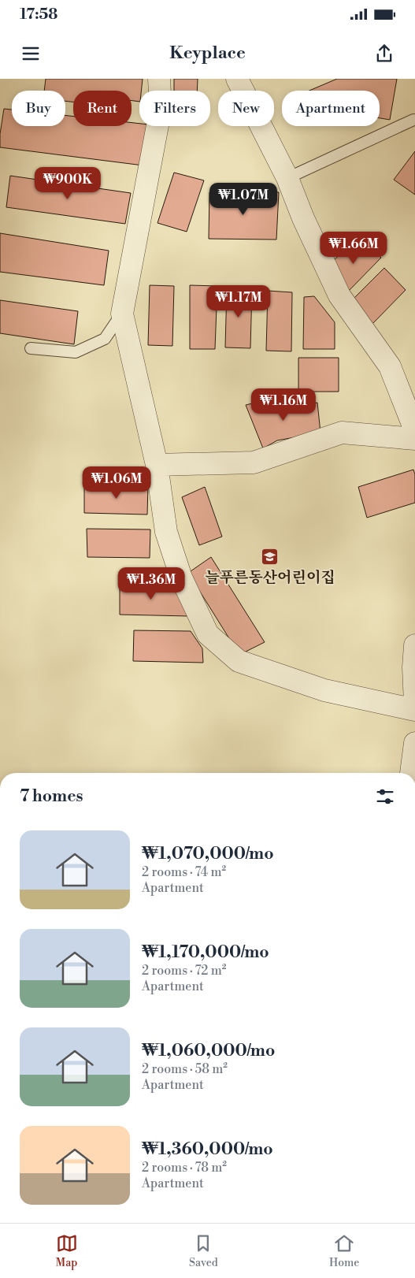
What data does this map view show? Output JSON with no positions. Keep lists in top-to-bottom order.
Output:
{
  "places": {
    "school or university": ["늘푸른동산어린이집"]
  },
  "page": {
    "status": "17:58",
    "header": "Keyplace",
    "chip": [
      "Buy",
      "Rent",
      "Filters",
      "New",
      "Apartment"
    ],
    "price": [
      "₩900K",
      "₩1.07M",
      "₩1.66M",
      "₩1.17M",
      "₩1.16M",
      "₩1.06M",
      "₩1.36M"
    ],
    "heading": "7 homes",
    "list": [
      {
        "name": "₩1,070,000/mo",
        "note": "2 rooms · 74 m² · Apartment"
      },
      {
        "name": "₩1,170,000/mo",
        "note": "2 rooms · 72 m² · Apartment"
      },
      {
        "name": "₩1,060,000/mo",
        "note": "2 rooms · 58 m² · Apartment"
      },
      {
        "name": "₩1,360,000/mo",
        "note": "2 rooms · 78 m² · Apartment"
      }
    ],
    "tabs": ["Map", "Saved", "Home"]
  }
}
